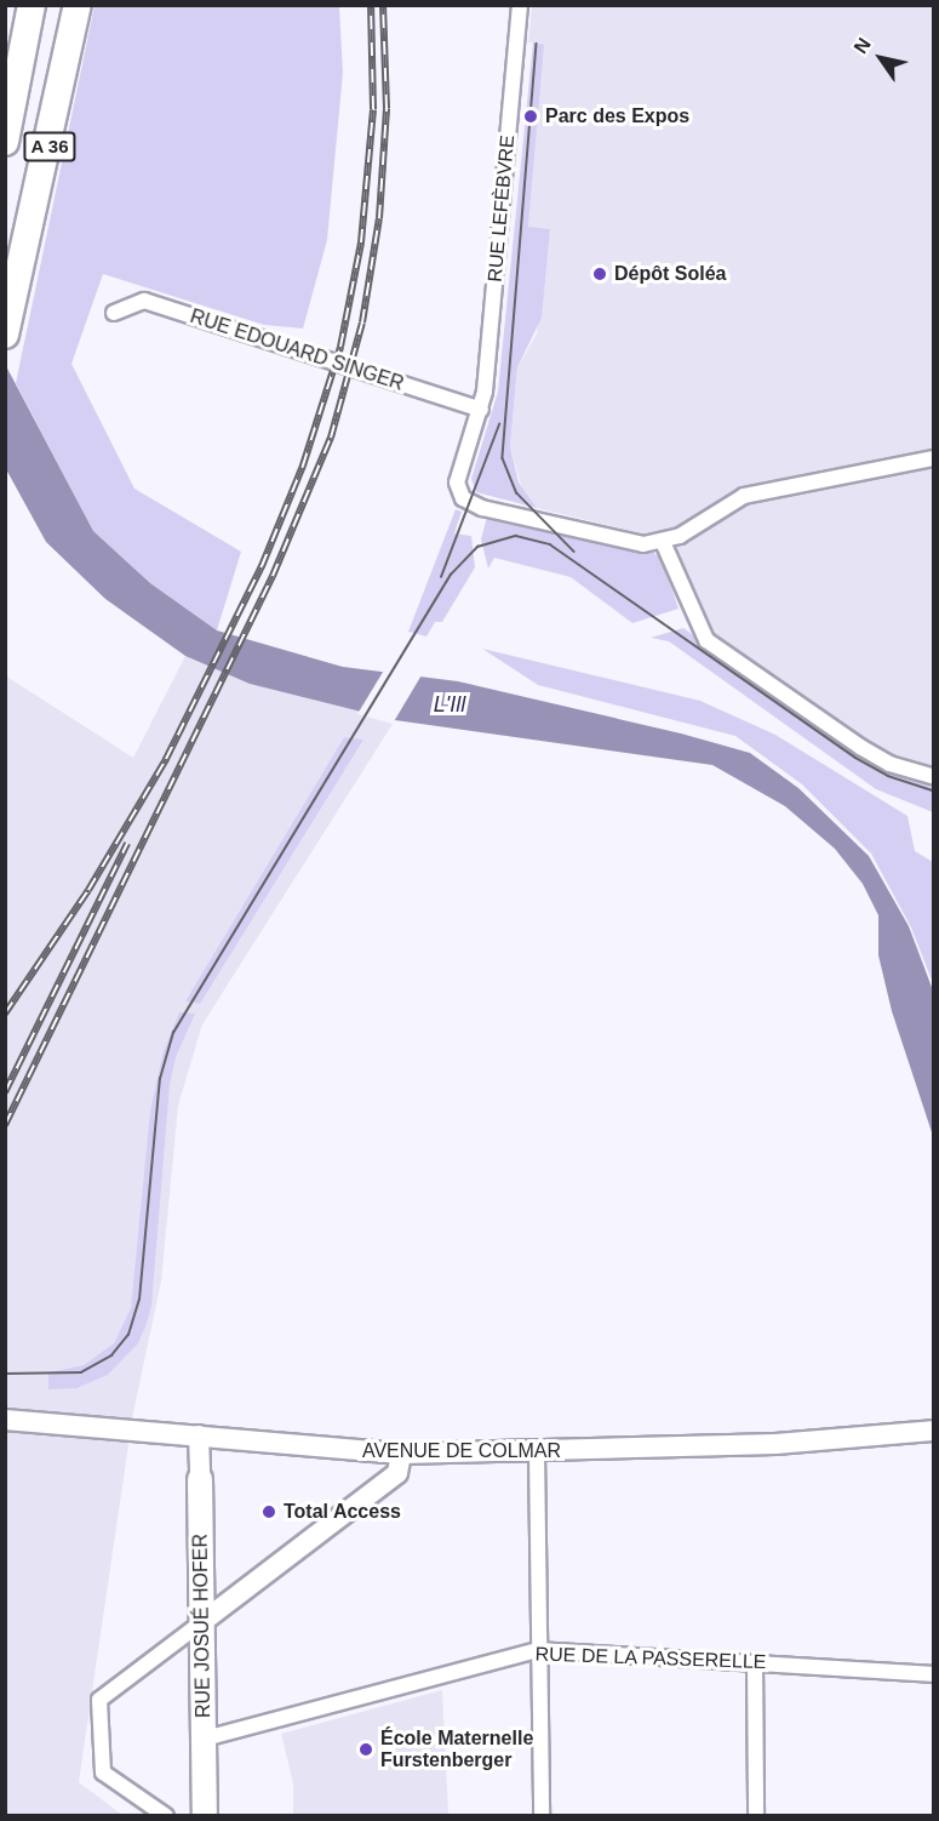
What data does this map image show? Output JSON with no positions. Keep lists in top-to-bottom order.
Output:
{
  "streets": {
    "highway": ["A 36"],
    "main road": ["AVENUE DE COLMAR", "RUE JOSUÉ HOFER"],
    "street": ["RUE LEFÈBVRE", "RUE EDOUARD SINGER", "RUE DE LA PASSERELLE"]
  },
  "crossings": [
    ["RUE LEFÈBVRE", "RUE EDOUARD SINGER"],
    ["AVENUE DE COLMAR", "RUE JOSUÉ HOFER"],
    ["RUE JOSUÉ HOFER", "RUE DE LA PASSERELLE"]
  ],
  "water": ["L'Ill"],
  "places": [
    "Parc des Expos",
    "Dépôt Soléa",
    "Total Access",
    "École Maternelle Furstenberger"
  ],
  "north": "top left"
}
